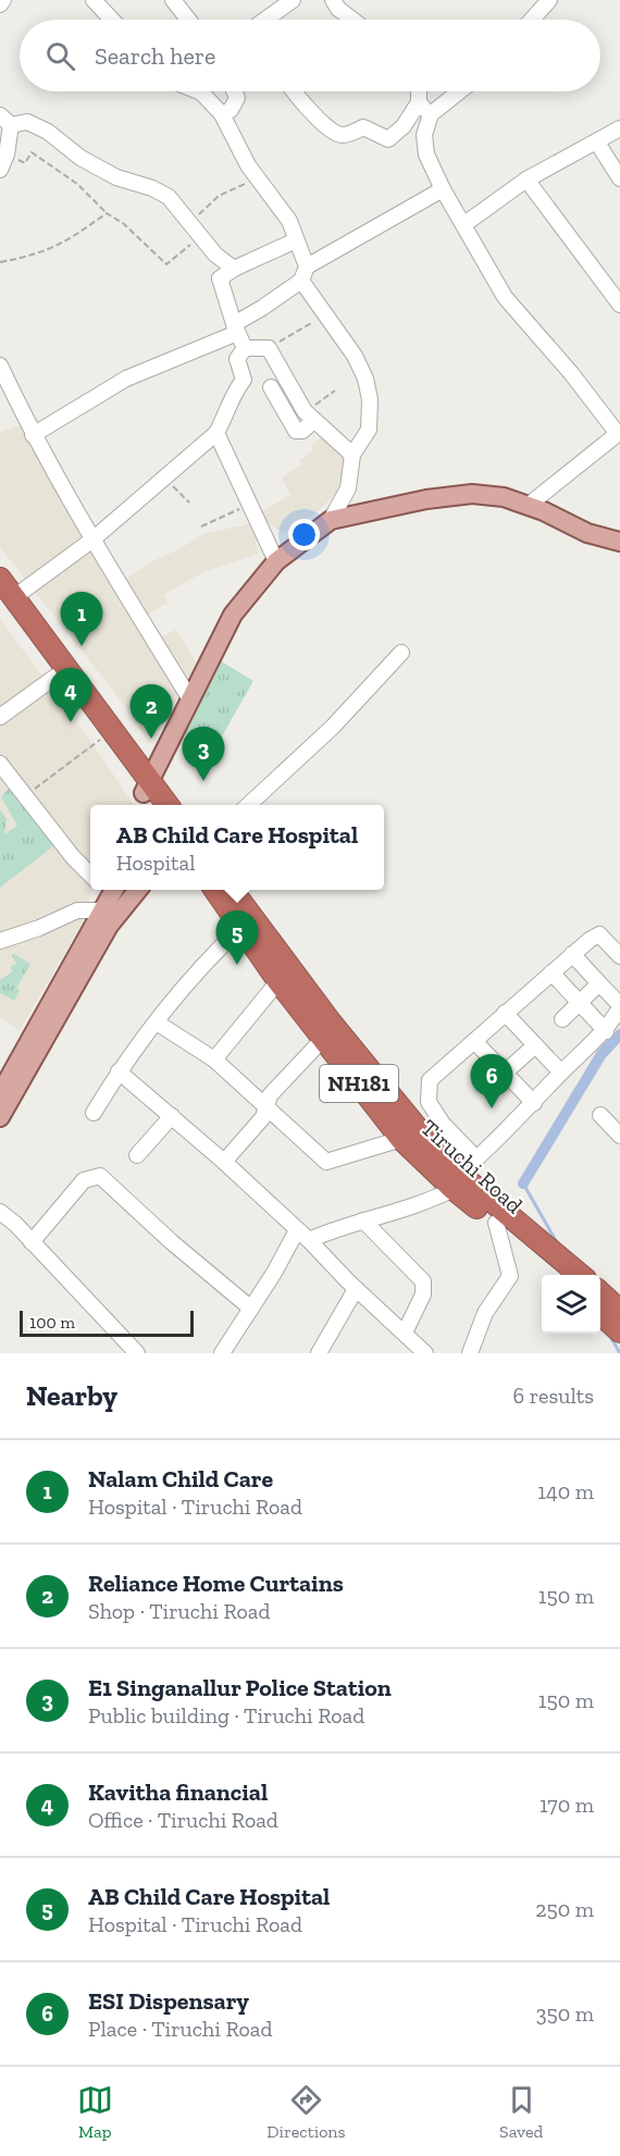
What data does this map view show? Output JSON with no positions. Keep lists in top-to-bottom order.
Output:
{
  "streets": {
    "highway": ["NH181", "Tiruchi Road"]
  },
  "crossings": [
    ["NH181", "Tiruchi Road"]
  ],
  "scale_bar": "100 m",
  "page": {
    "search": "Search here",
    "pins": [
      "1",
      "4",
      "2",
      "3",
      "5",
      "6"
    ],
    "popup": ["AB Child Care Hospital", "Hospital"],
    "scale": "100 m",
    "heading": ["Nearby", "6 results"],
    "list": [
      {
        "mark": "1",
        "name": "Nalam Child Care",
        "note": "Hospital · Tiruchi Road",
        "value": "140 m"
      },
      {
        "mark": "2",
        "name": "Reliance Home Curtains",
        "note": "Shop · Tiruchi Road",
        "value": "150 m"
      },
      {
        "mark": "3",
        "name": "E1 Singanallur Police Station",
        "note": "Public building · Tiruchi Road",
        "value": "150 m"
      },
      {
        "mark": "4",
        "name": "Kavitha financial",
        "note": "Office · Tiruchi Road",
        "value": "170 m"
      },
      {
        "mark": "5",
        "name": "AB Child Care Hospital",
        "note": "Hospital · Tiruchi Road",
        "value": "250 m"
      },
      {
        "mark": "6",
        "name": "ESI Dispensary",
        "note": "Place · Tiruchi Road",
        "value": "350 m"
      }
    ],
    "nav": ["Map", "Directions", "Saved"]
  }
}
